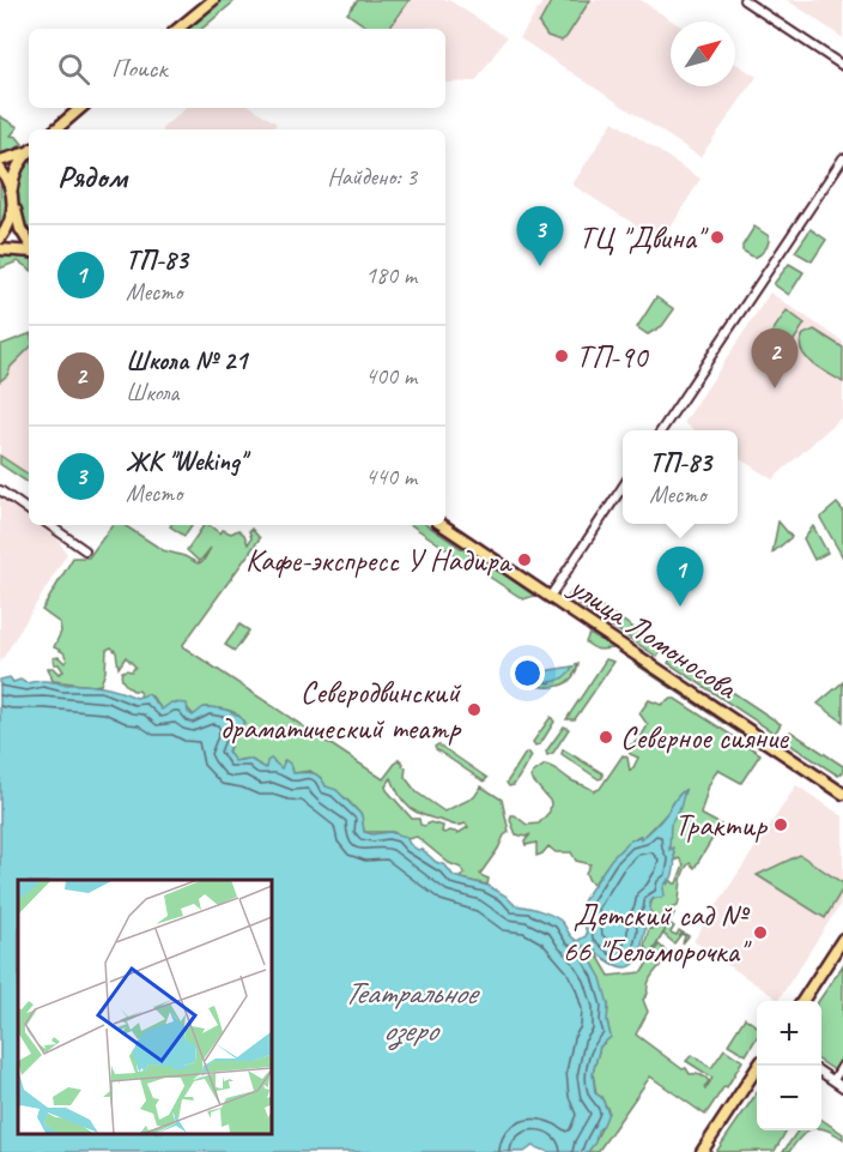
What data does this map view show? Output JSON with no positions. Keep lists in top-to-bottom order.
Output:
{
  "streets": {
    "main road": ["улица Ломоносова"]
  },
  "water": ["Театральное озеро"],
  "places": [
    "ТЦ \"Двина\"",
    "ТП-90",
    "Кафе-экспресс У Надира",
    "Северодвинский драматический театр",
    "Северное сияние",
    "Трактир",
    "Детский сад № 66 \"Беломорочка\""
  ],
  "north": "top right",
  "page": {
    "search": "Поиск",
    "heading": ["Рядом", "Найдено: 3"],
    "pins": ["3", "2", "1"],
    "list": [
      {
        "mark": "1",
        "name": "ТП-83",
        "note": "Место",
        "value": "180 m"
      },
      {
        "mark": "2",
        "name": "Школа № 21",
        "note": "Школа",
        "value": "400 m"
      },
      {
        "mark": "3",
        "name": "ЖК \"Weking\"",
        "note": "Место",
        "value": "440 m"
      }
    ],
    "popup": ["ТП-83", "Место"],
    "map_buttons": ["+", "−"]
  }
}
